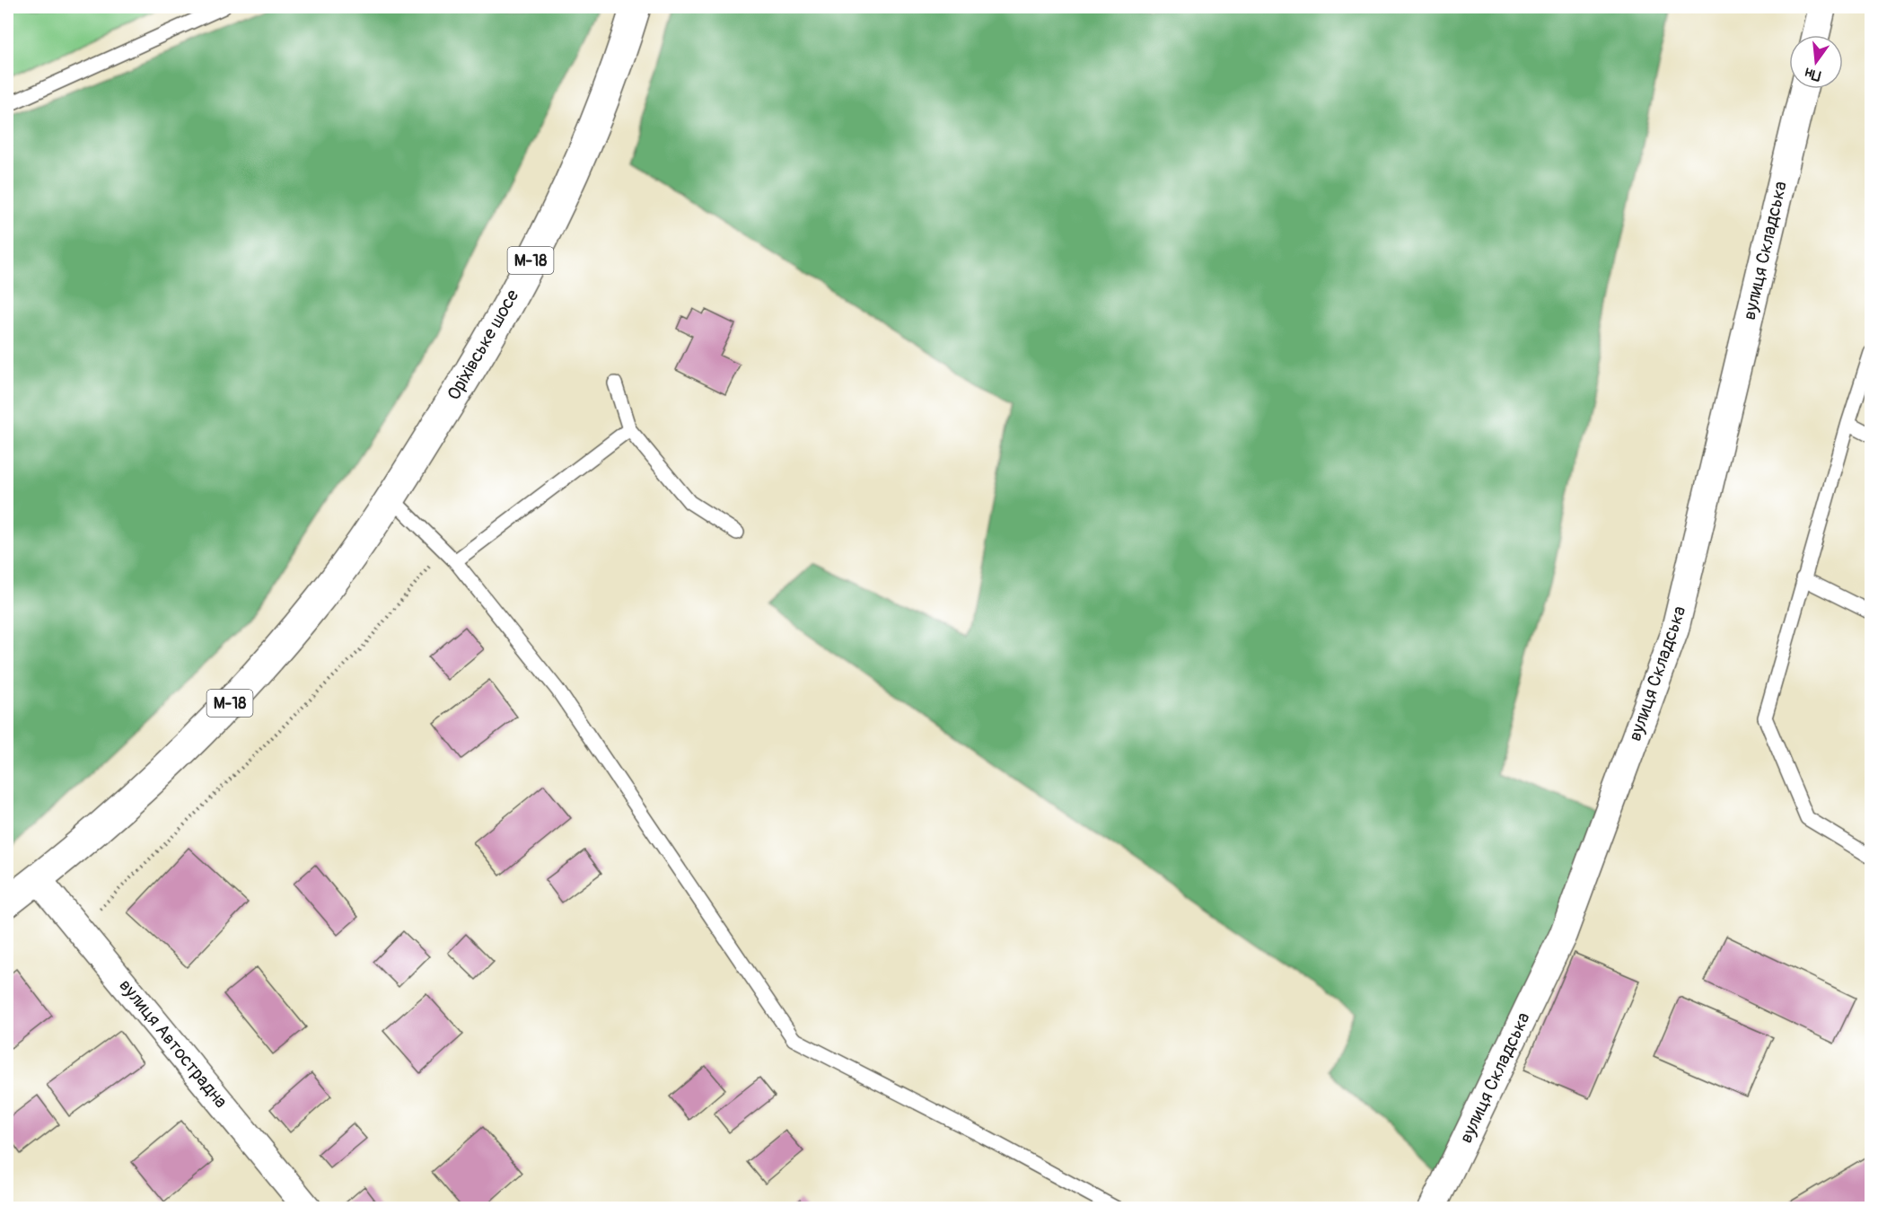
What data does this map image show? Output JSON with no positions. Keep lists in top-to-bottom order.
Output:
{
  "streets": {
    "highway": ["М-18", "Оріхівське шосе"],
    "street": ["вулиця Складська", "вулиця Автострадна"]
  },
  "crossings": [
    ["М-18", "Оріхівське шосе"],
    ["М-18", "вулиця Автострадна"]
  ],
  "north": "bottom"
}
